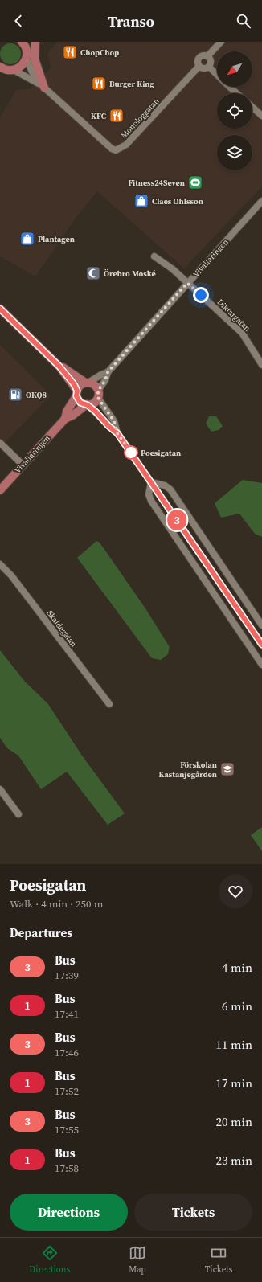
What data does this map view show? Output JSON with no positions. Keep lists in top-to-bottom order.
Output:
{
  "streets": {
    "main road": ["Vivallaringen"],
    "street": ["Monologgatan", "Diktargatan", "Skaldegatan"]
  },
  "crossings": [
    ["Vivallaringen", "Diktargatan"]
  ],
  "places": {
    "restaurant": ["ChopChop", "Burger King", "KFC"],
    "sports": ["Fitness24Seven"],
    "shop": ["Claes Ohlsson", "Plantagen"],
    "mosque": ["Örebro Moské"],
    "fuel station": ["OKQ8"],
    "other": ["Poesigatan"],
    "school or university": ["Förskolan Kastanjegården"]
  },
  "lines": ["bus line 3"],
  "north": "bottom left",
  "page": {
    "header": "Transo",
    "on_map": "3",
    "heading": [
      ["Poesigatan", "Walk · 4 min · 250 m"],
      "Departures"
    ],
    "list": [
      {
        "mark": "3",
        "name": "Bus",
        "note": "17:39",
        "value": "4 min"
      },
      {
        "mark": "1",
        "name": "Bus",
        "note": "17:41",
        "value": "6 min"
      },
      {
        "mark": "3",
        "name": "Bus",
        "note": "17:46",
        "value": "11 min"
      },
      {
        "mark": "1",
        "name": "Bus",
        "note": "17:52",
        "value": "17 min"
      },
      {
        "mark": "3",
        "name": "Bus",
        "note": "17:55",
        "value": "20 min"
      },
      {
        "mark": "1",
        "name": "Bus",
        "note": "17:58",
        "value": "23 min"
      }
    ],
    "buttons": ["Directions", "Tickets"],
    "tabs": ["Directions", "Map", "Tickets"]
  }
}
